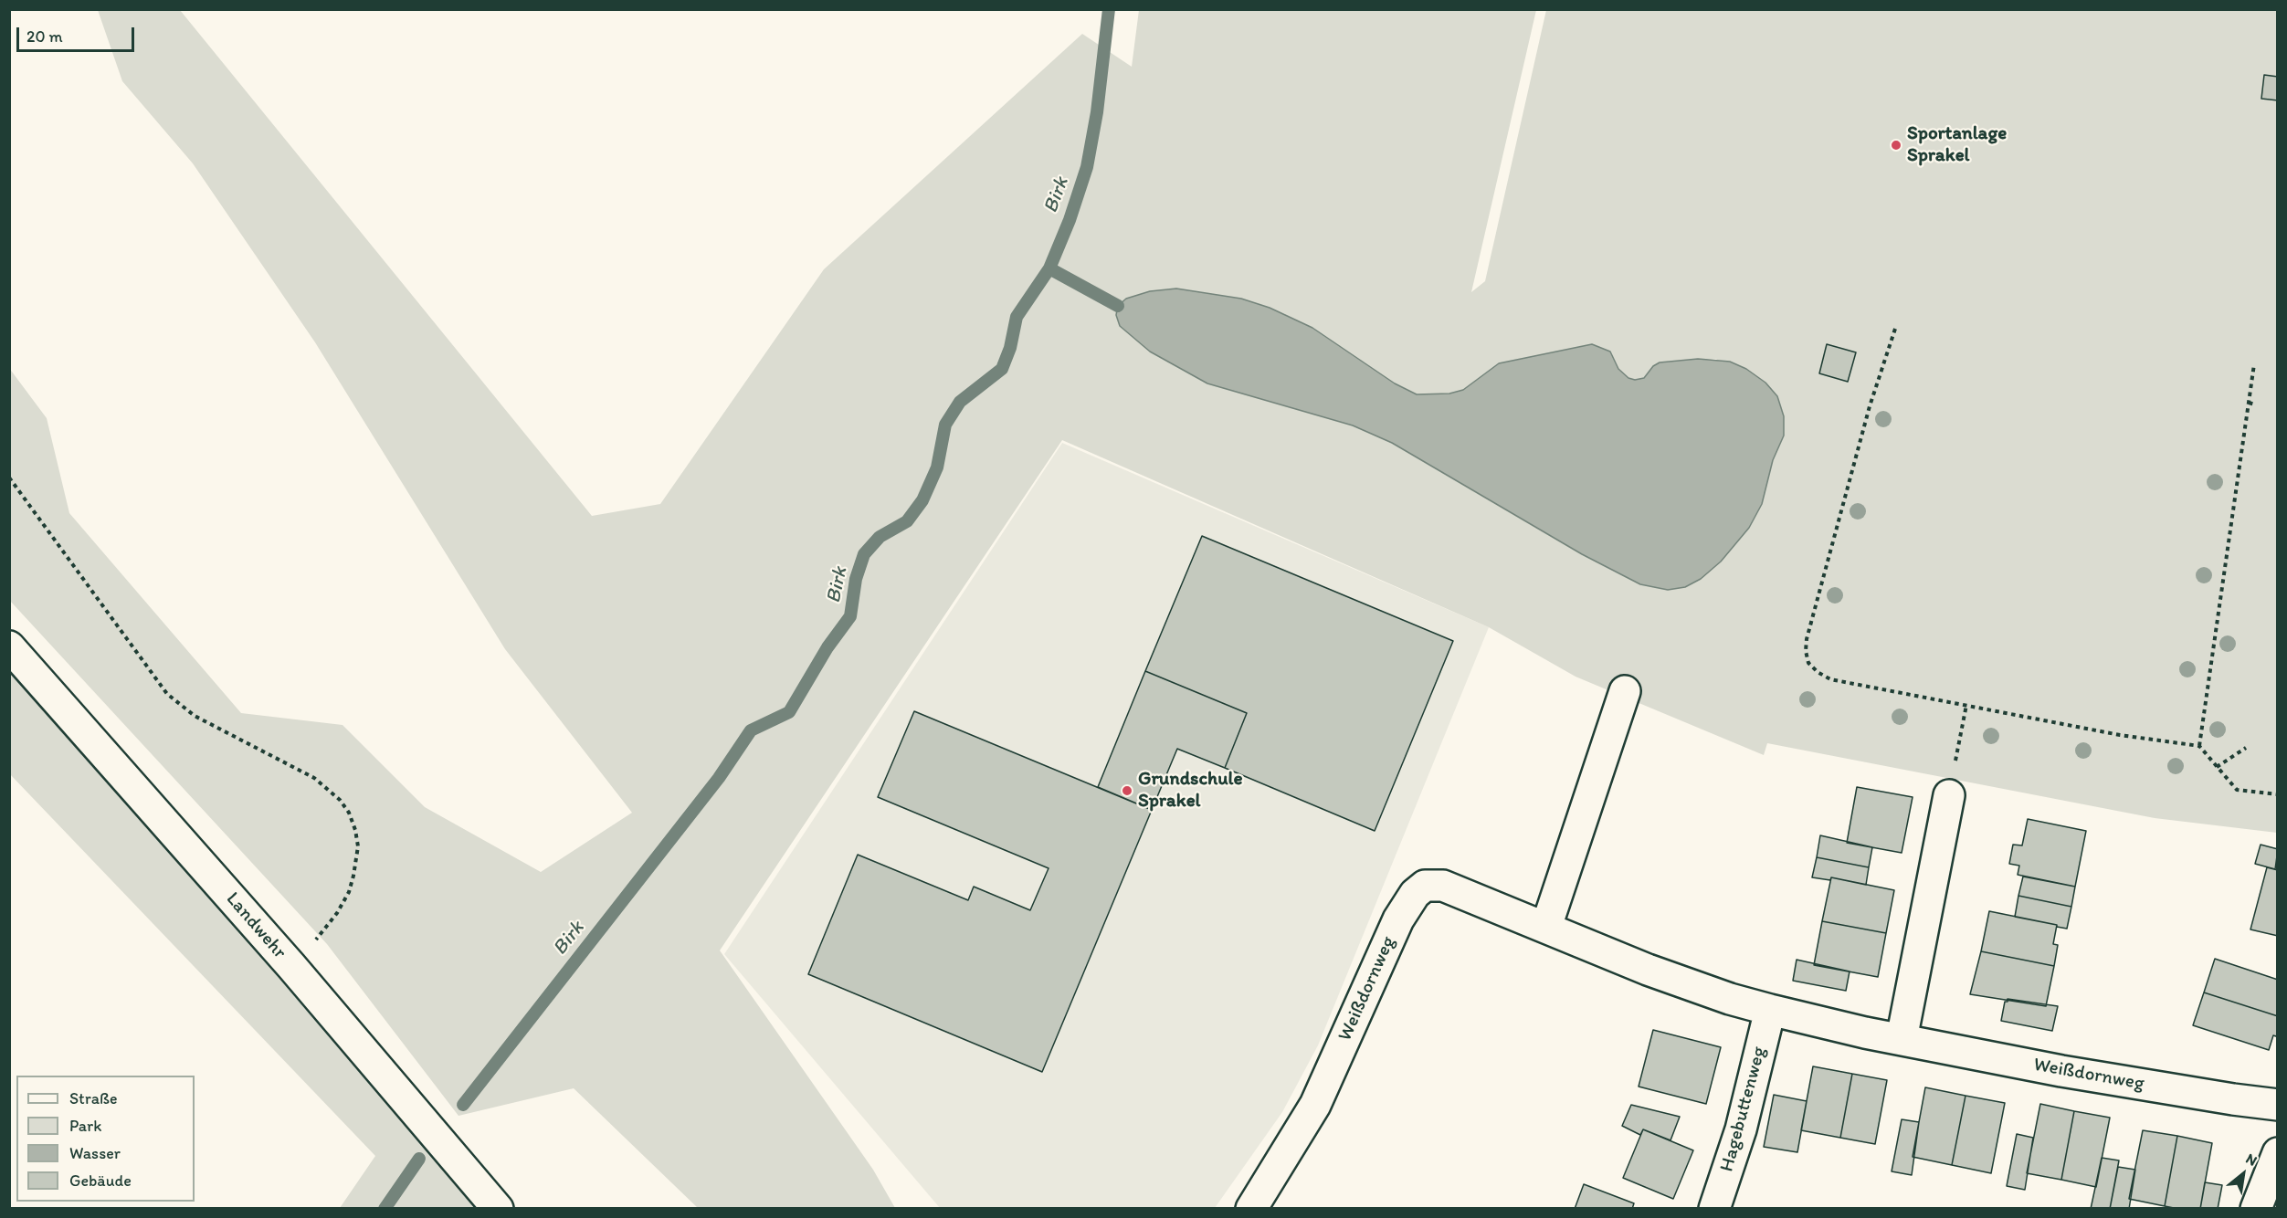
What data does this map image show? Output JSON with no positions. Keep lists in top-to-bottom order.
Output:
{
  "streets": {
    "street": ["Landwehr", "Weißdornweg", "Hagebuttenweg"]
  },
  "crossings": [
    ["Weißdornweg", "Hagebuttenweg"]
  ],
  "water": ["Birk"],
  "places": ["Sportanlage Sprakel", "Grundschule Sprakel"],
  "legend": [
    "Straße",
    "Park",
    "Wasser",
    "Gebäude"
  ],
  "scale_bar": "20 m",
  "north": "top right"
}
